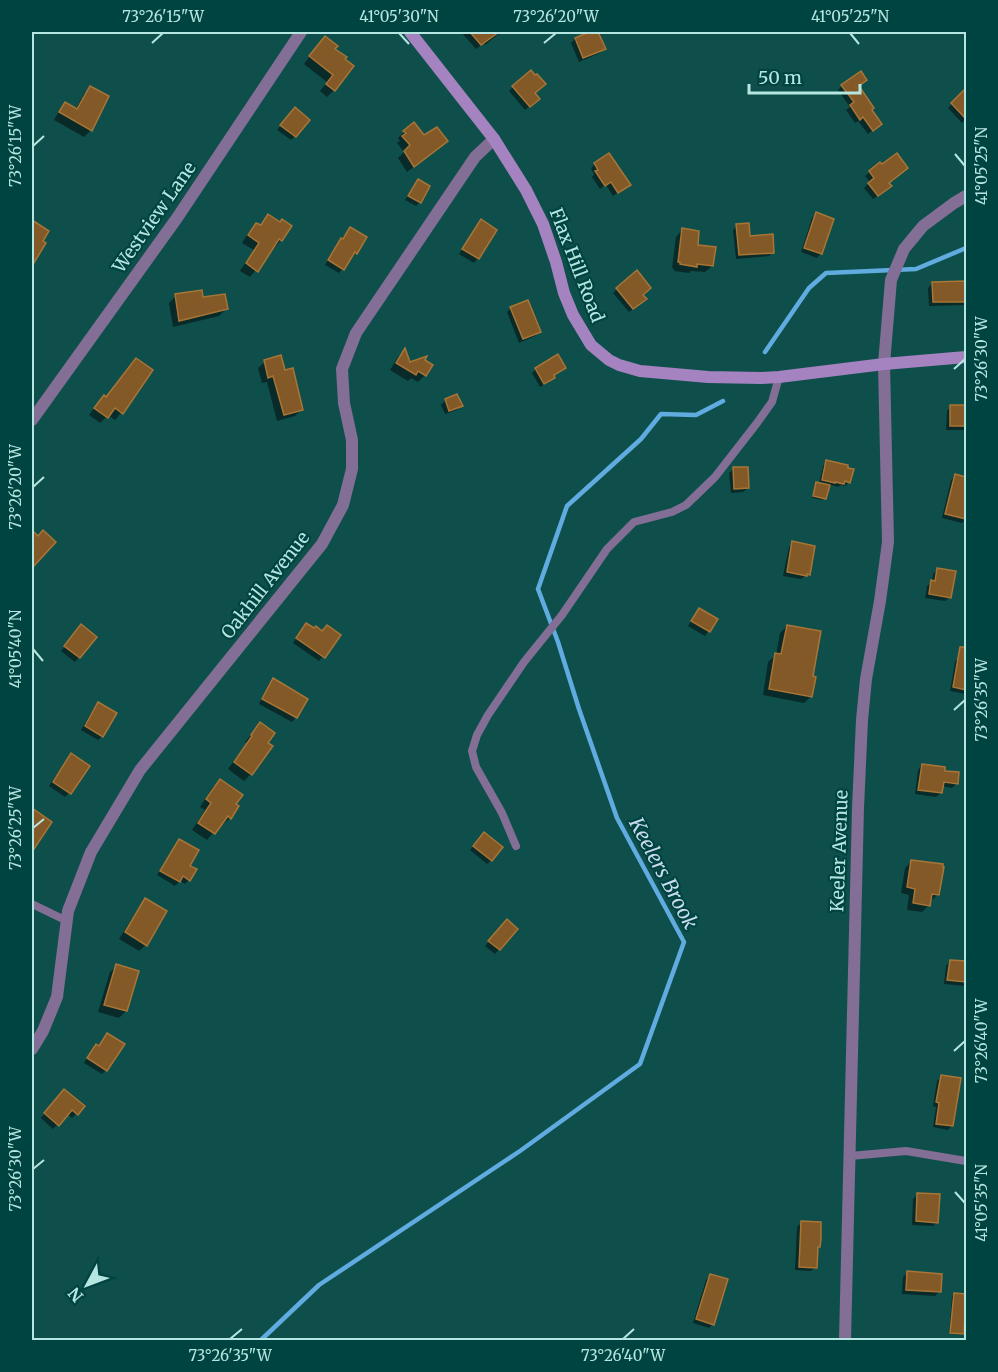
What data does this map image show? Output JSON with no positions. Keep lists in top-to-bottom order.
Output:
{
  "streets": {
    "main road": ["Flax Hill Road"],
    "street": ["Westview Lane", "Oakhill Avenue", "Keeler Avenue"]
  },
  "crossings": [
    ["Flax Hill Road", "Oakhill Avenue"],
    ["Flax Hill Road", "Keeler Avenue"]
  ],
  "water": ["Keelers Brook"],
  "scale_bar": "50 m",
  "north": "bottom left",
  "coordinates": [
    "73°26'15\"W",
    "41°05'30\"N",
    "73°26'20\"W",
    "41°05'25\"N",
    "73°26'30\"W",
    "41°05'40\"N",
    "73°26'35\"W",
    "73°26'25\"W",
    "73°26'40\"W",
    "41°05'35\"N"
  ]
}
